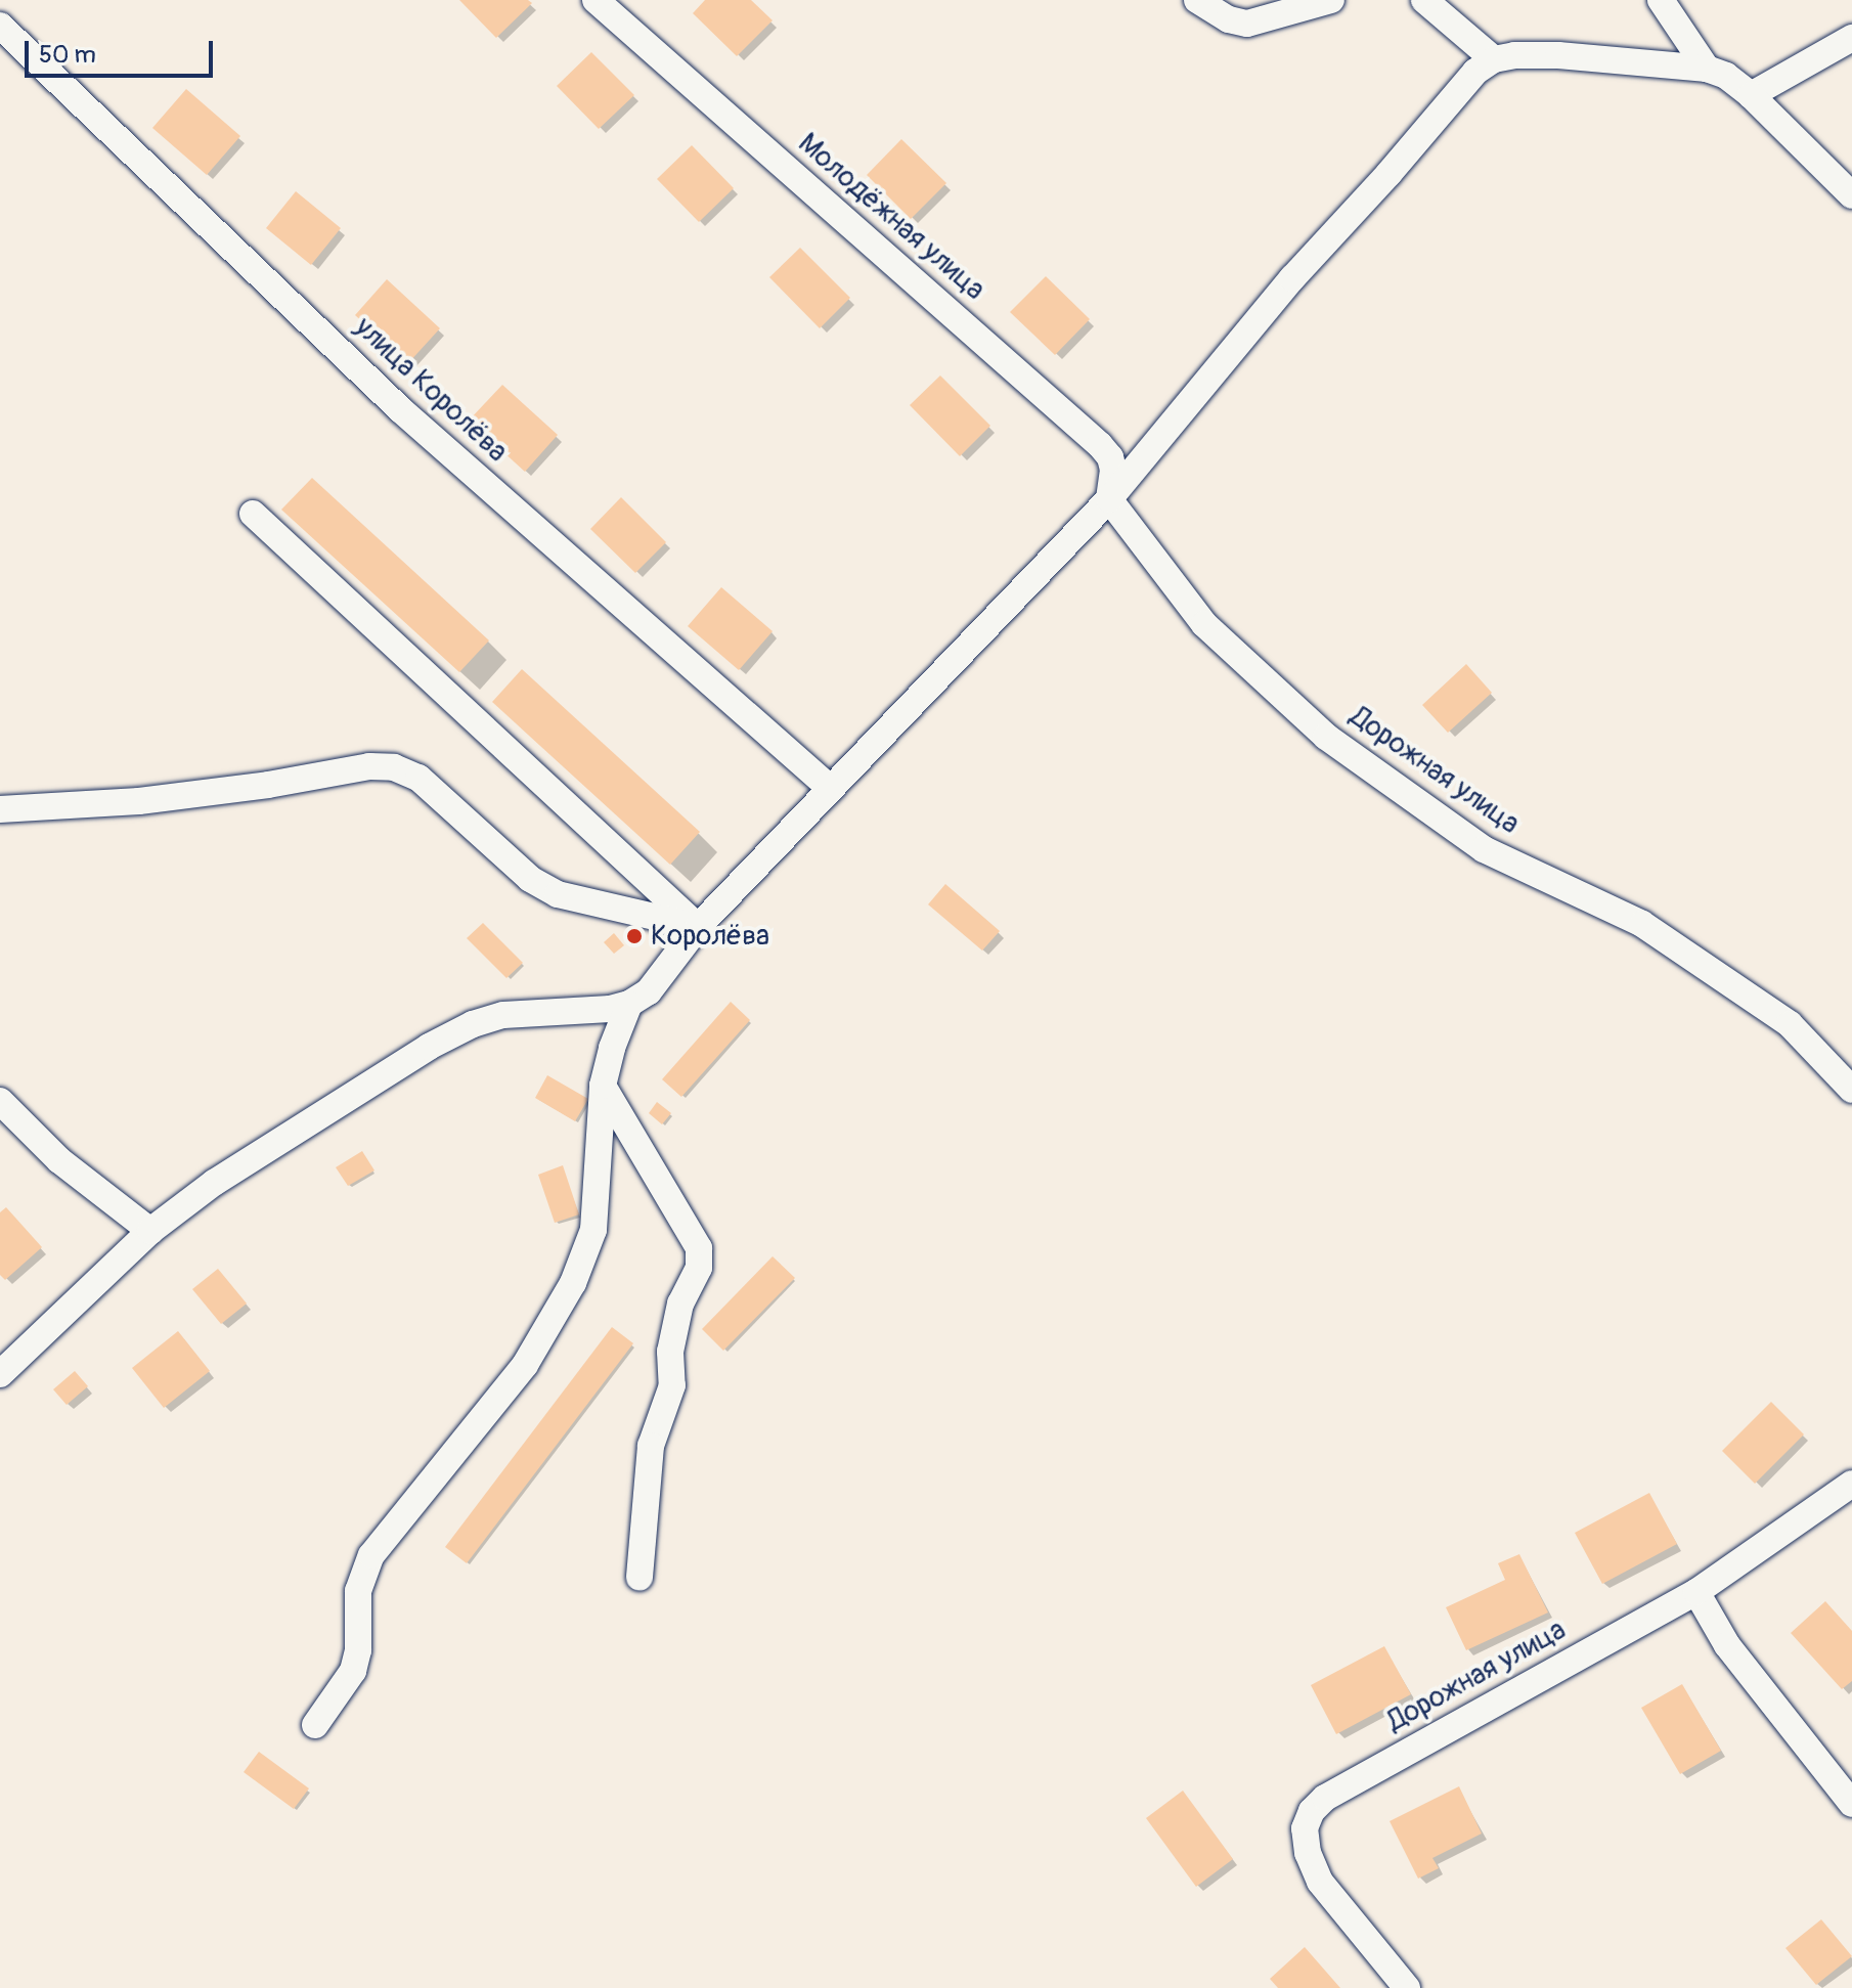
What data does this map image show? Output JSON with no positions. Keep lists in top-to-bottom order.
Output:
{
  "streets": {
    "street": ["Молодёжная улица", "улица Королёва", "Дорожная улица"]
  },
  "crossings": [
    ["Молодёжная улица", "Дорожная улица"]
  ],
  "places": ["Королёва"],
  "scale_bar": "50 m"
}
